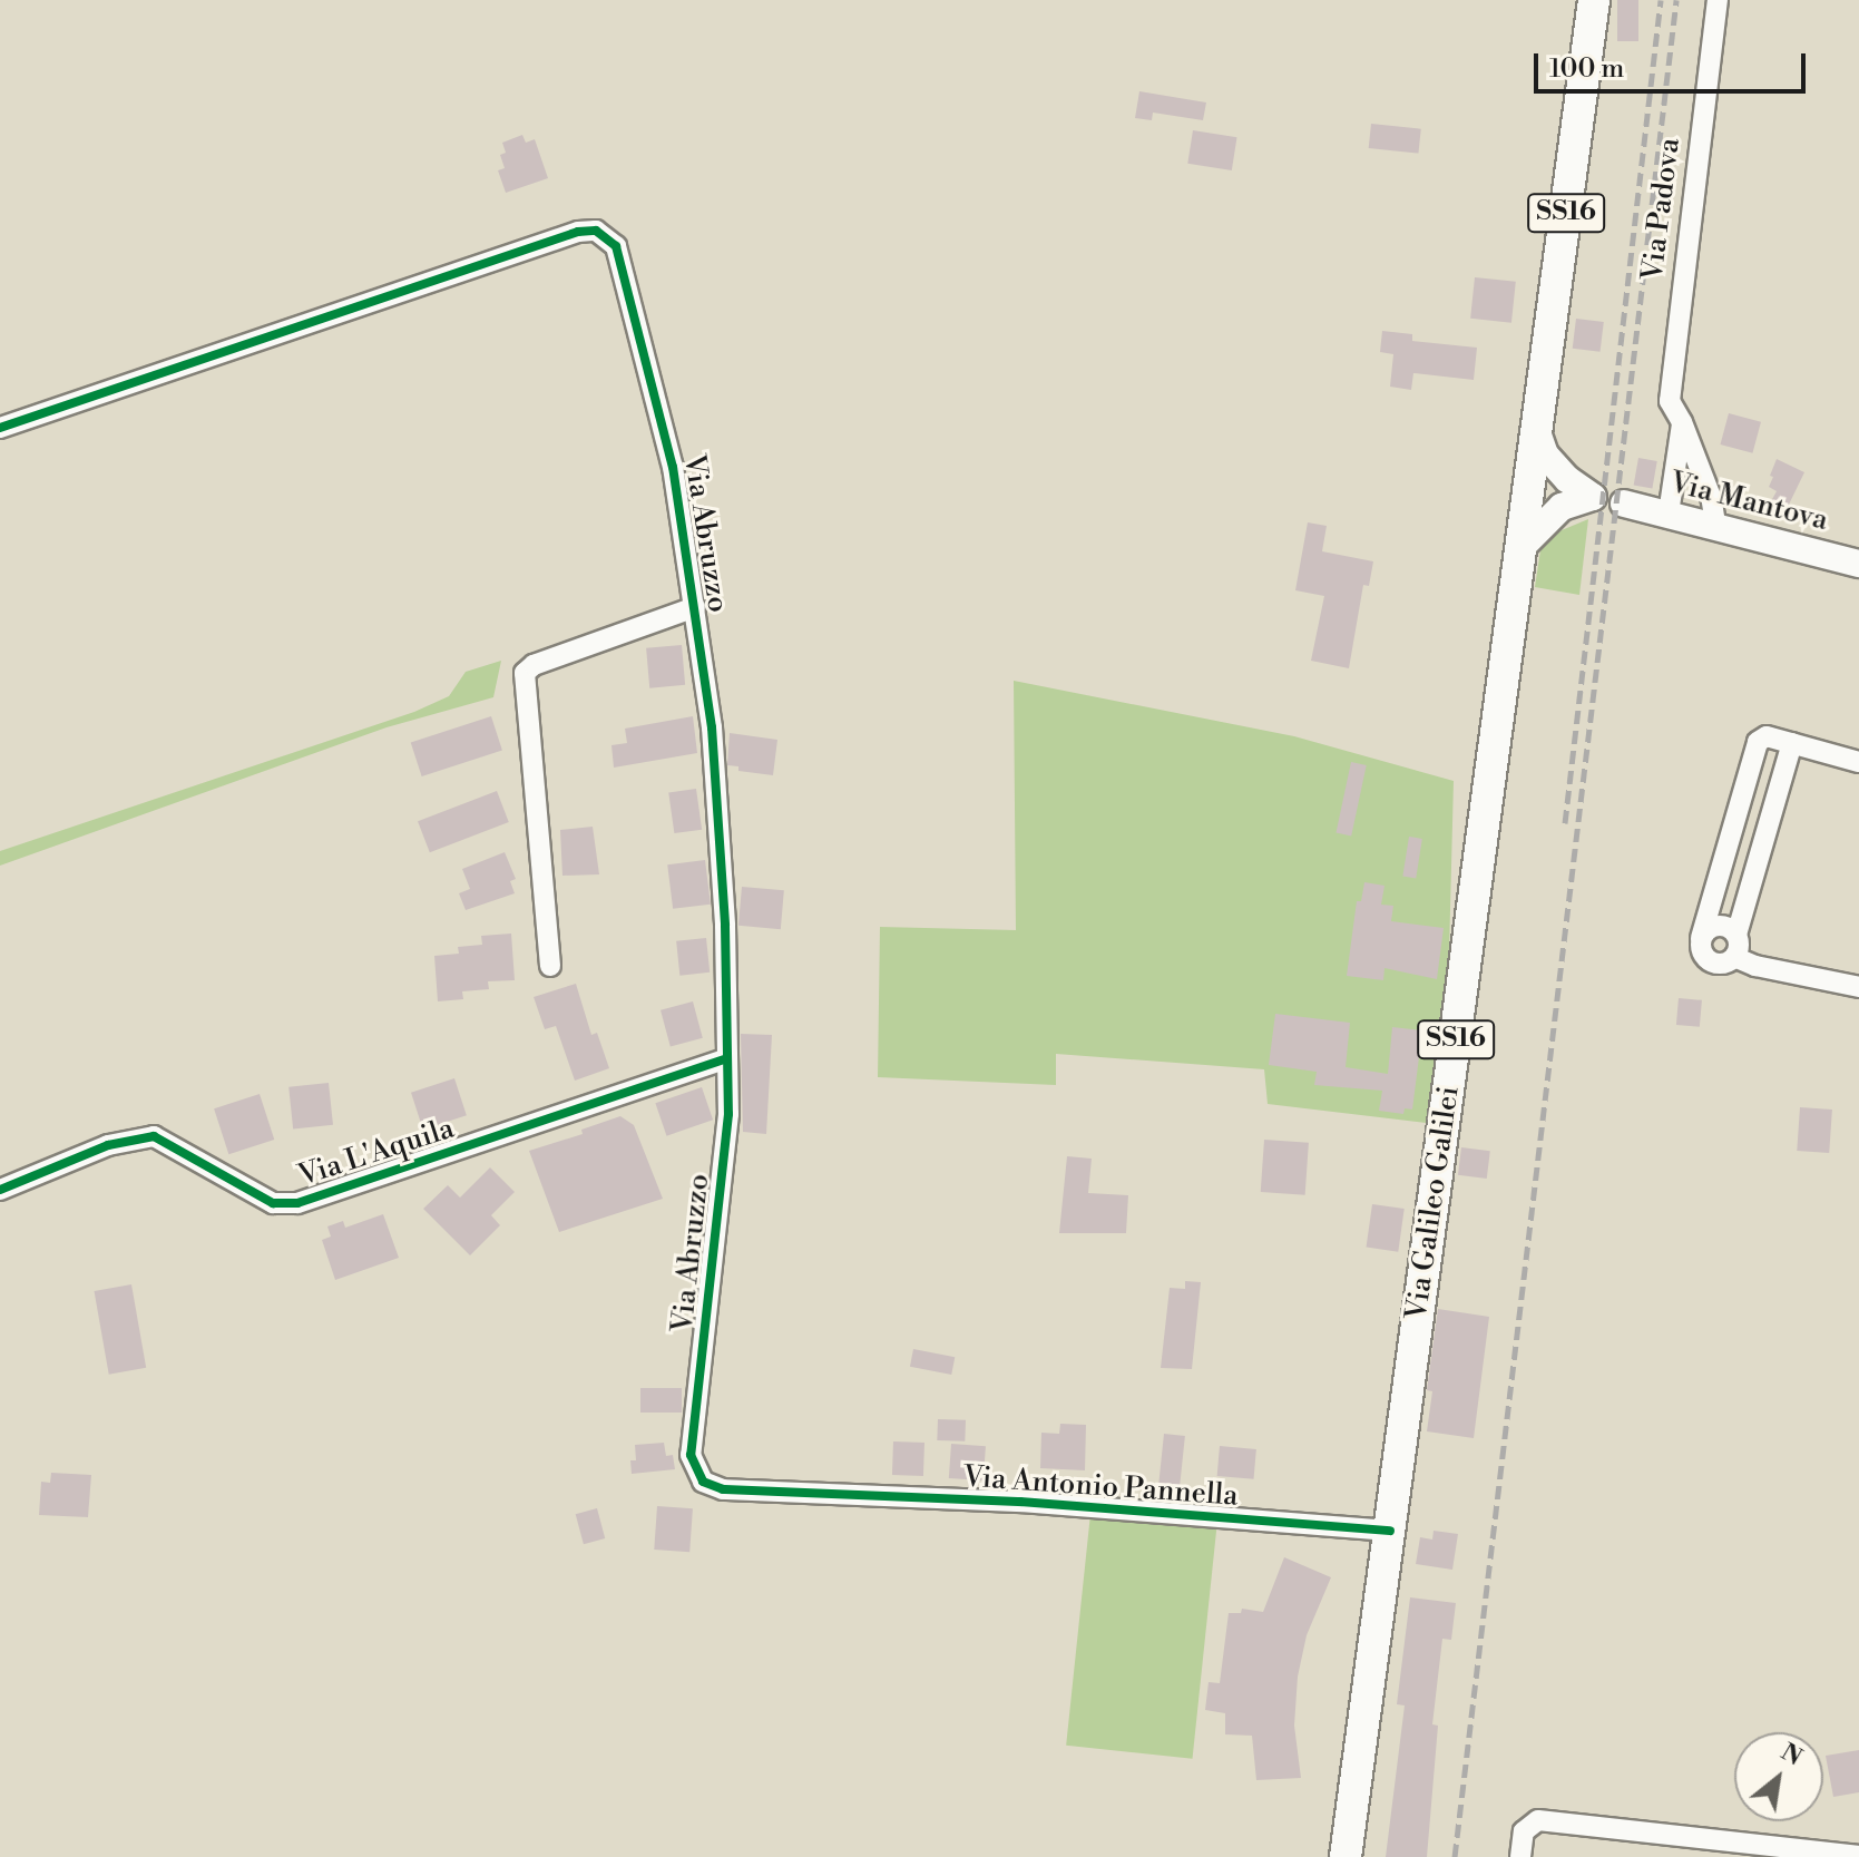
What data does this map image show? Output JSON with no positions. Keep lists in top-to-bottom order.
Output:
{
  "streets": {
    "main road": ["SS16", "Via Galileo Galilei"],
    "street": [
      "Via Padova",
      "Via Mantova",
      "Via Abruzzo",
      "Via L'Aquila",
      "Via Antonio Pannella"
    ]
  },
  "crossings": [
    ["Via Padova", "Via Mantova"],
    ["SS16", "Via Galileo Galilei"],
    ["Via Abruzzo", "Via L'Aquila"],
    ["Via Abruzzo", "Via Antonio Pannella"],
    ["Via Galileo Galilei", "Via Antonio Pannella"]
  ],
  "scale_bar": "100 m",
  "north": "top right"
}
